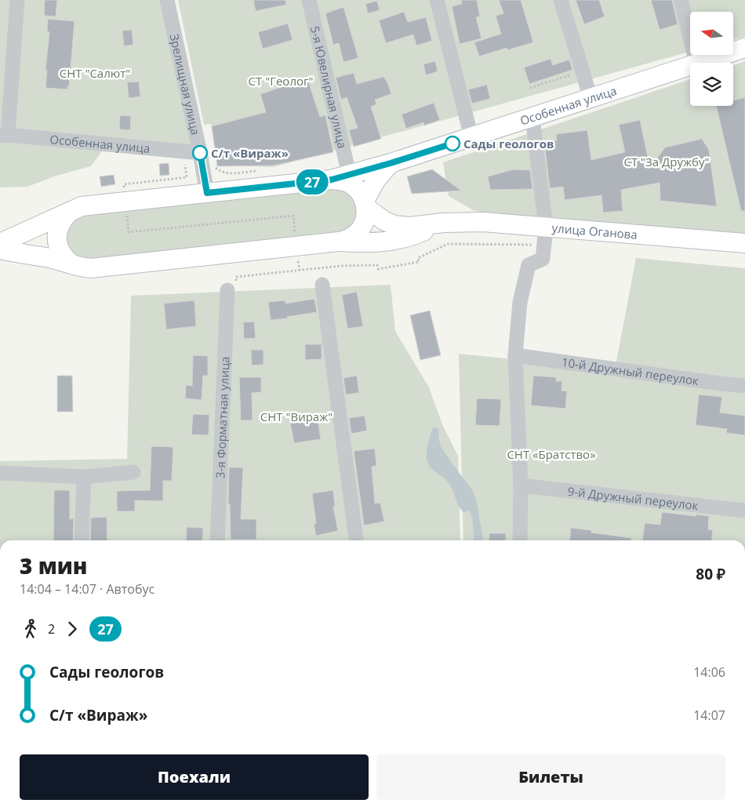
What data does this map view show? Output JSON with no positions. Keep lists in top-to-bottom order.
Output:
{
  "streets": {
    "main road": ["Особенная улица", "улица Оганова"],
    "street": [
      "Зрелищная улица",
      "5-я Ювелирная улица",
      "10-й Дружный переулок",
      "3-я Форматная улица",
      "9-й Дружный переулок"
    ]
  },
  "crossings": [
    ["Зрелищная улица", "Особенная улица"],
    ["5-я Ювелирная улица", "Особенная улица"],
    ["5-я Ювелирная улица", "улица Оганова"],
    ["Особенная улица", "улица Оганова"]
  ],
  "parks": [
    "СНТ \"Салют\"",
    "СТ \"Геолог\"",
    "СТ \"За Дружбу\"",
    "СНТ \"Вираж\"",
    "СНТ «Братство»"
  ],
  "places": ["Сады геологов", "С/т «Вираж»"],
  "lines": ["bus line 27"],
  "north": "left",
  "page": {
    "on_map": "27",
    "heading": ["3 мин", "14:04 – 14:07 · Автобус", "80 ₽"],
    "legs": ["2", "27"],
    "list": [
      {
        "name": "Сады геологов",
        "value": "14:06"
      },
      {
        "name": "С/т «Вираж»",
        "value": "14:07"
      }
    ],
    "buttons": ["Поехали", "Билеты"]
  }
}
